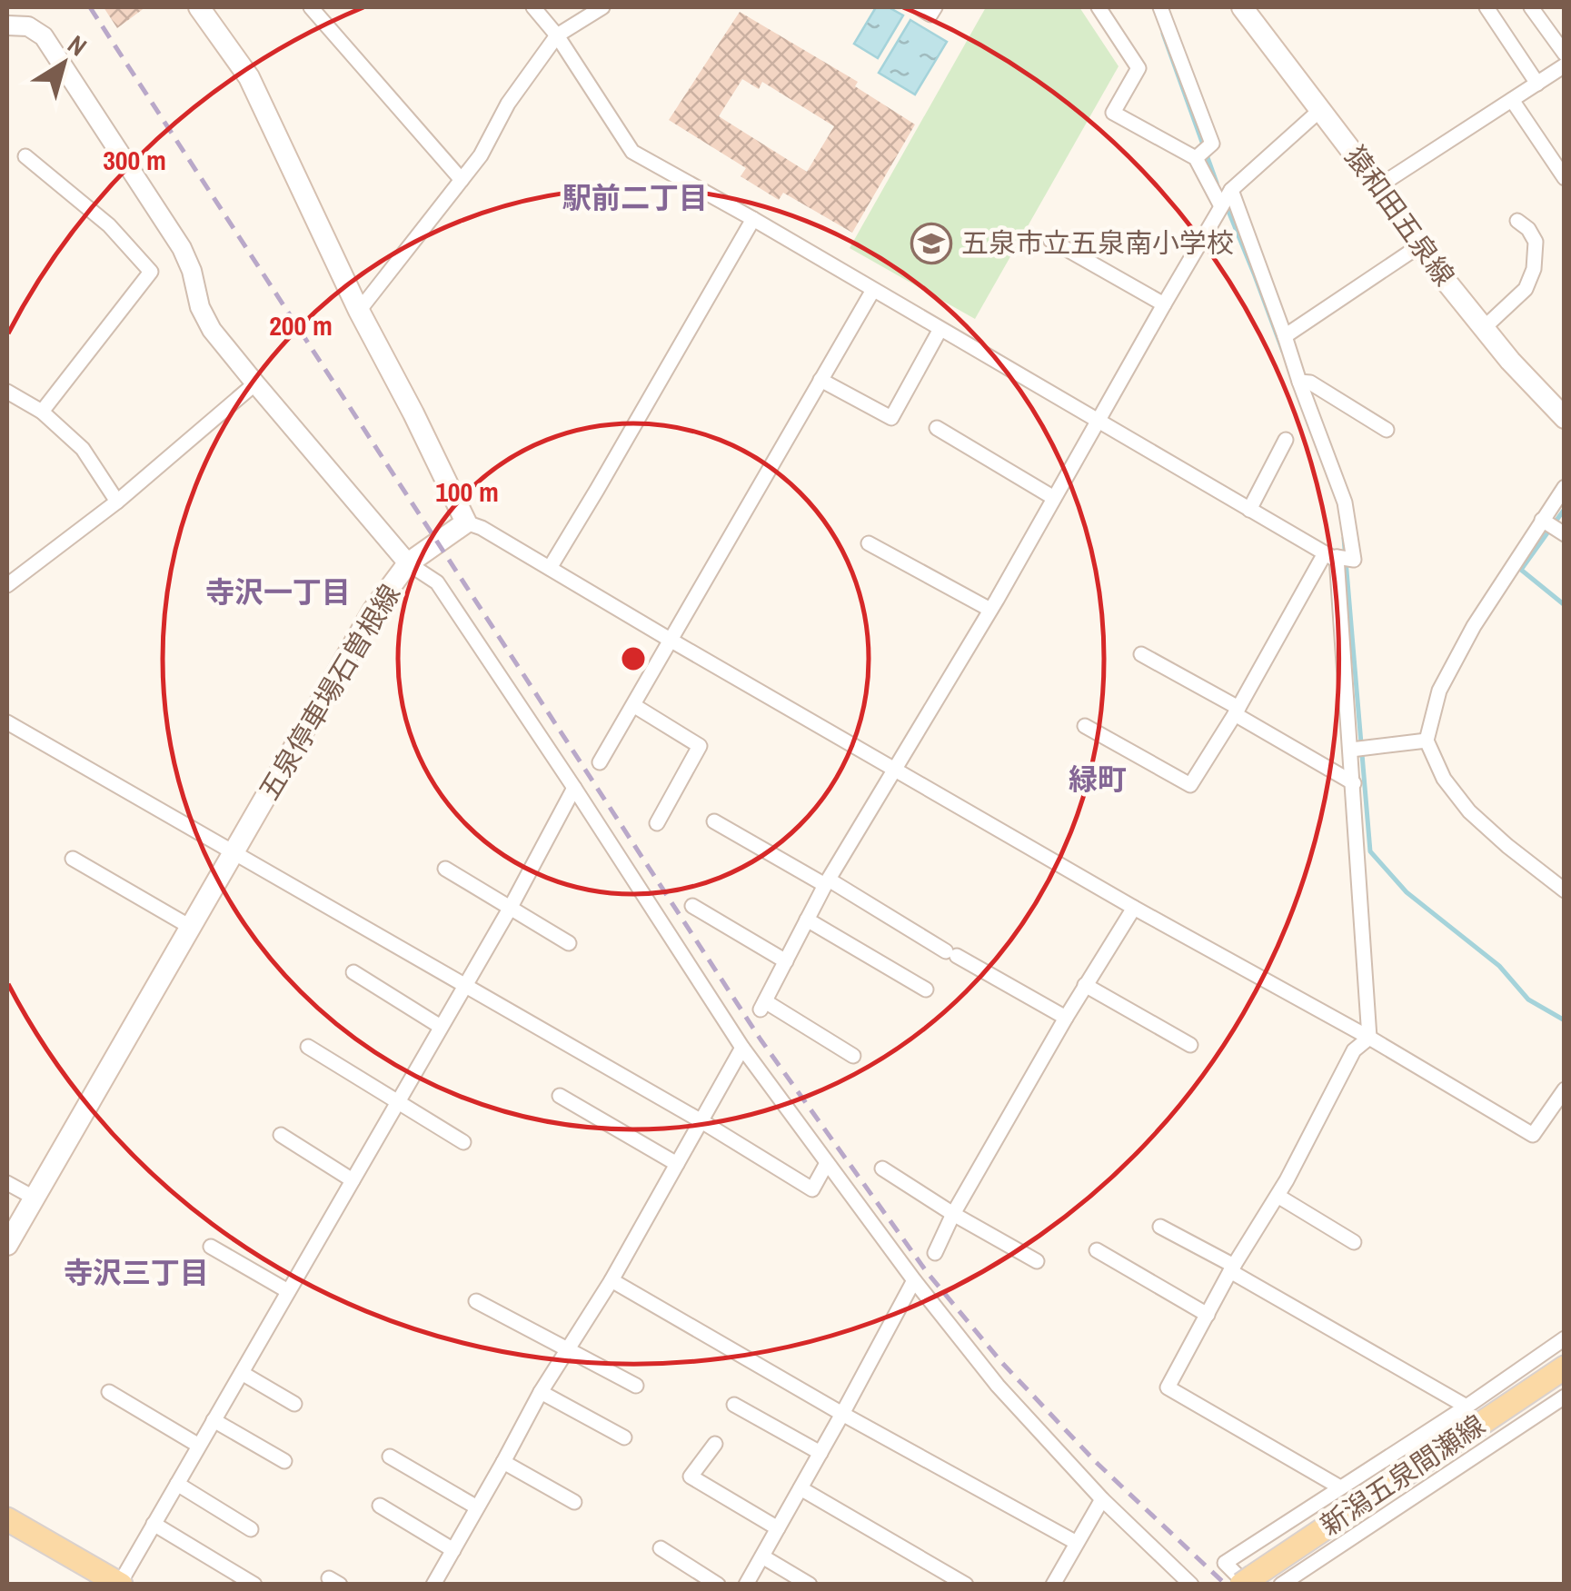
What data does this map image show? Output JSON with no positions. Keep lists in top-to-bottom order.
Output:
{
  "streets": {
    "main road": ["猿和田五泉線", "五泉停車場石曽根線", "新潟五泉間瀬線"]
  },
  "districts": [
    "駅前二丁目",
    "寺沢一丁目",
    "緑町",
    "寺沢三丁目"
  ],
  "places": {
    "school or university": ["五泉市立五泉南小学校"]
  },
  "north": "top right",
  "rings": ["300 m", "200 m", "100 m"]
}
